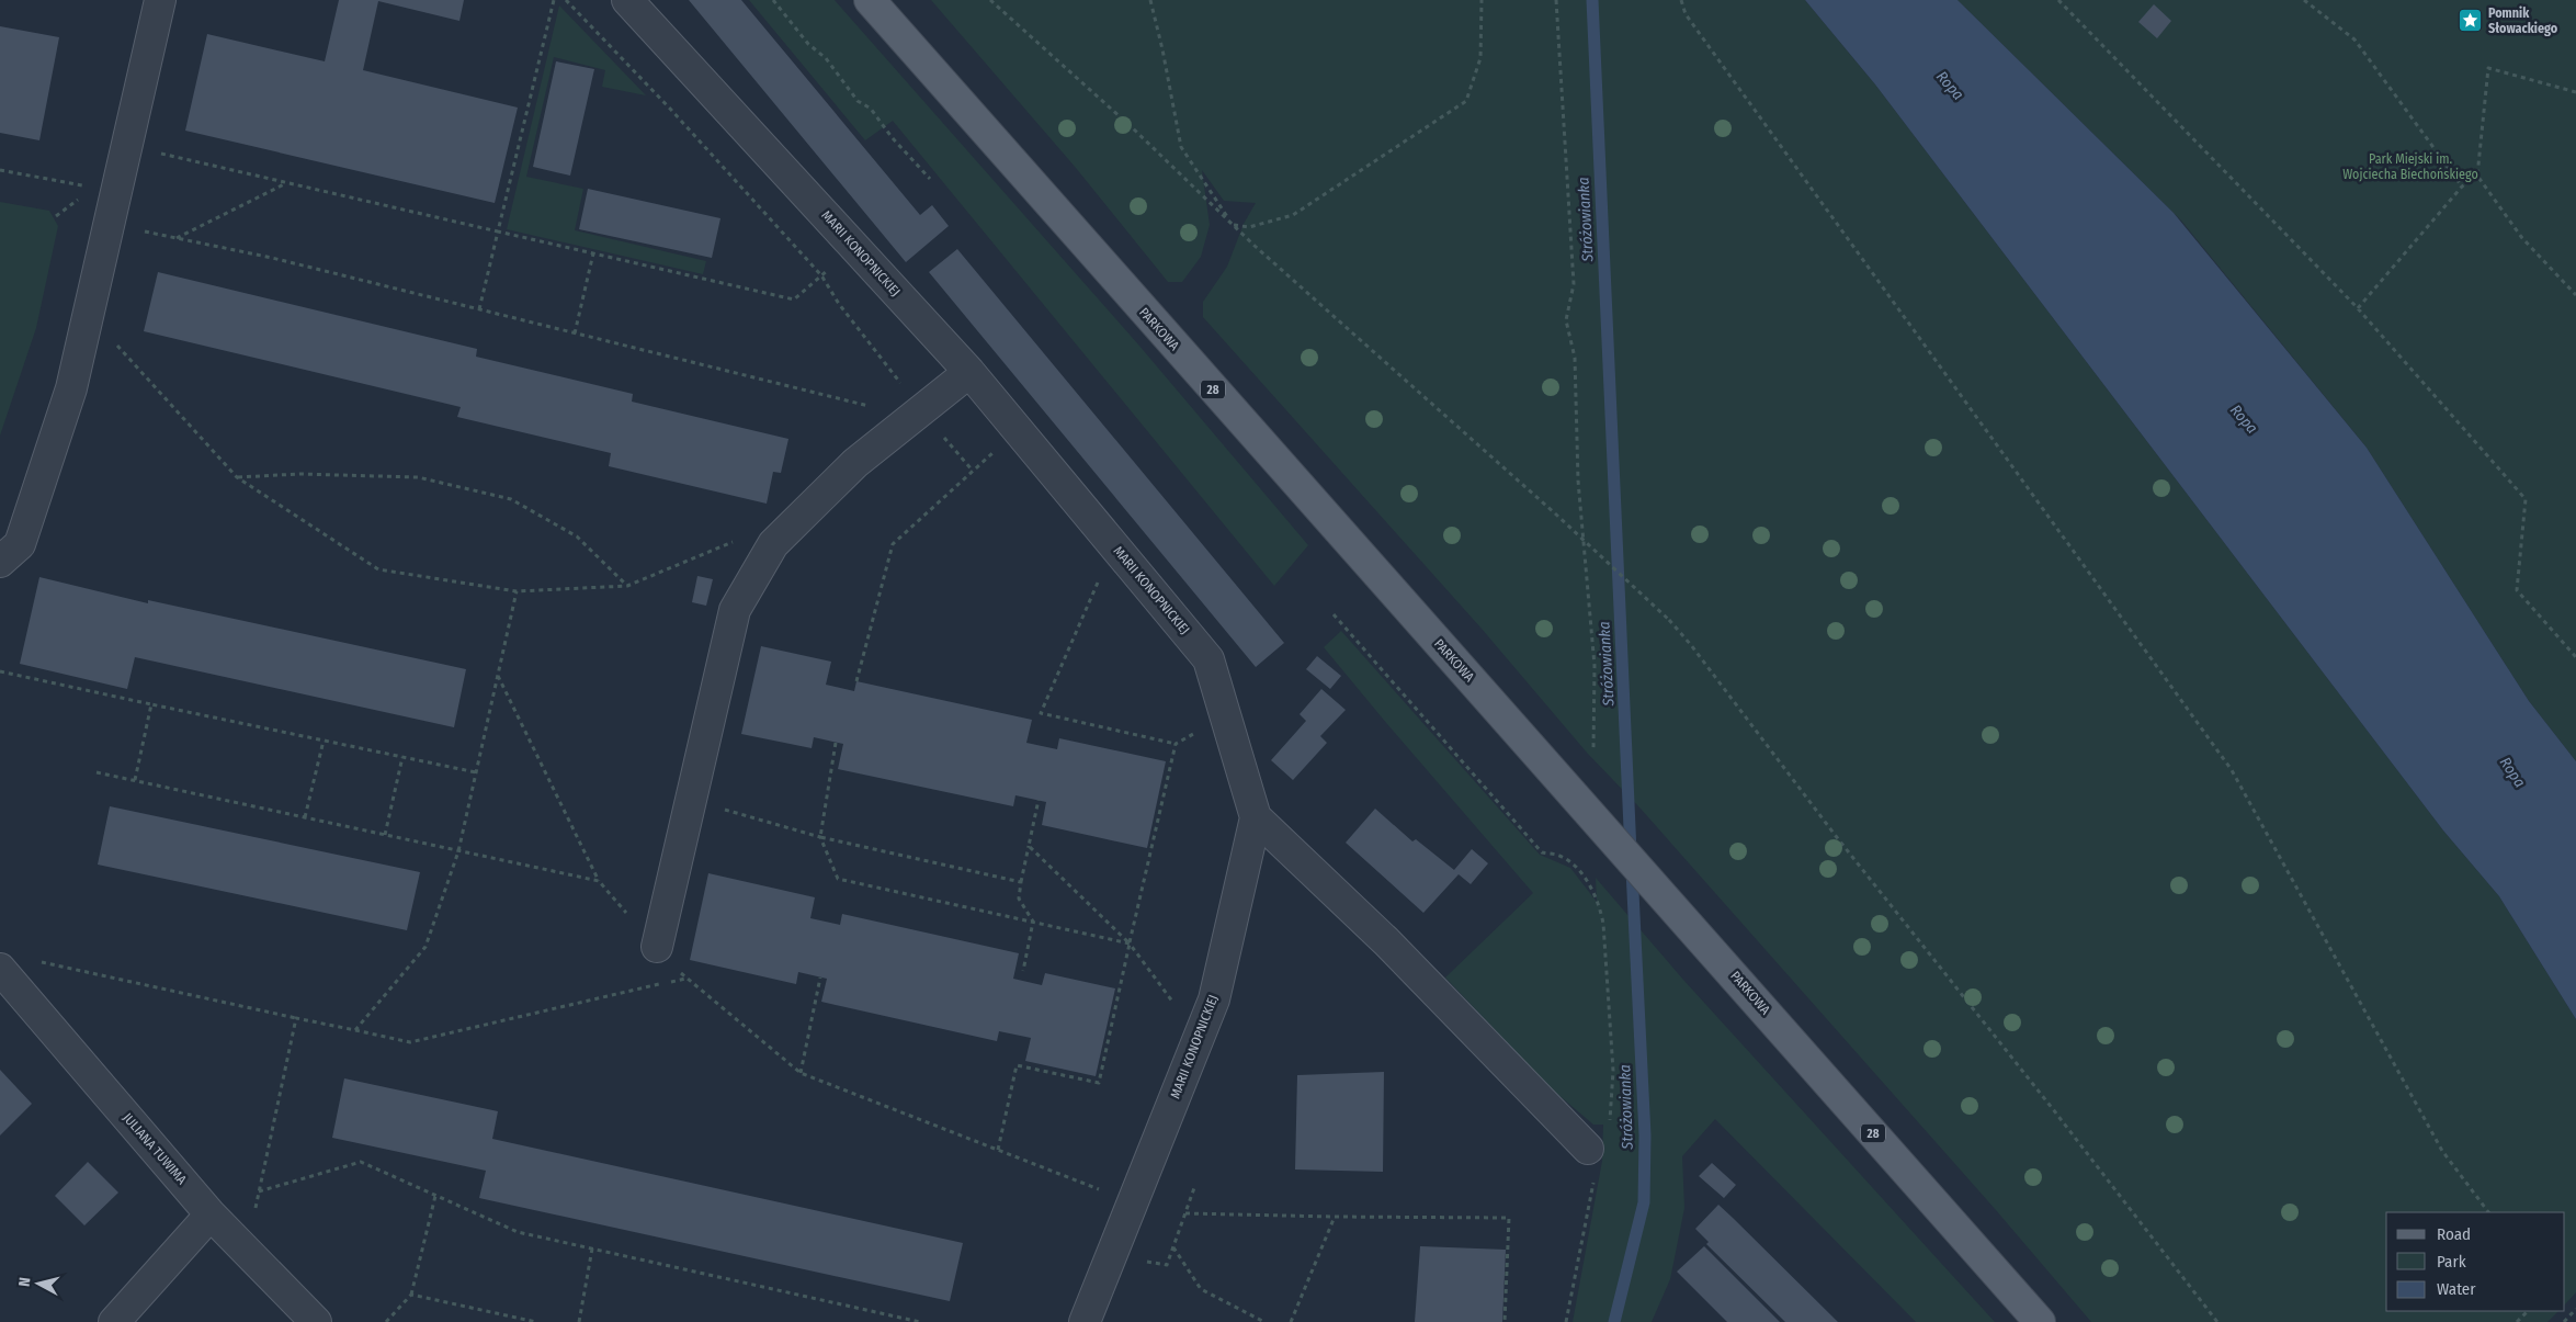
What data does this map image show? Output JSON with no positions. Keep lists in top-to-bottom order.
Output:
{
  "streets": {
    "main road": ["PARKOWA", "28"],
    "street": ["MARII KONOPNICKIEJ", "JULIANA TUWIMA"]
  },
  "water": ["Ropa", "Stróżowianka"],
  "parks": ["Park Miejski im. Wojciecha Biechońskiego"],
  "places": {
    "place": ["Pomnik Słowackiego"]
  },
  "legend": ["Road", "Park", "Water"],
  "north": "left"
}
